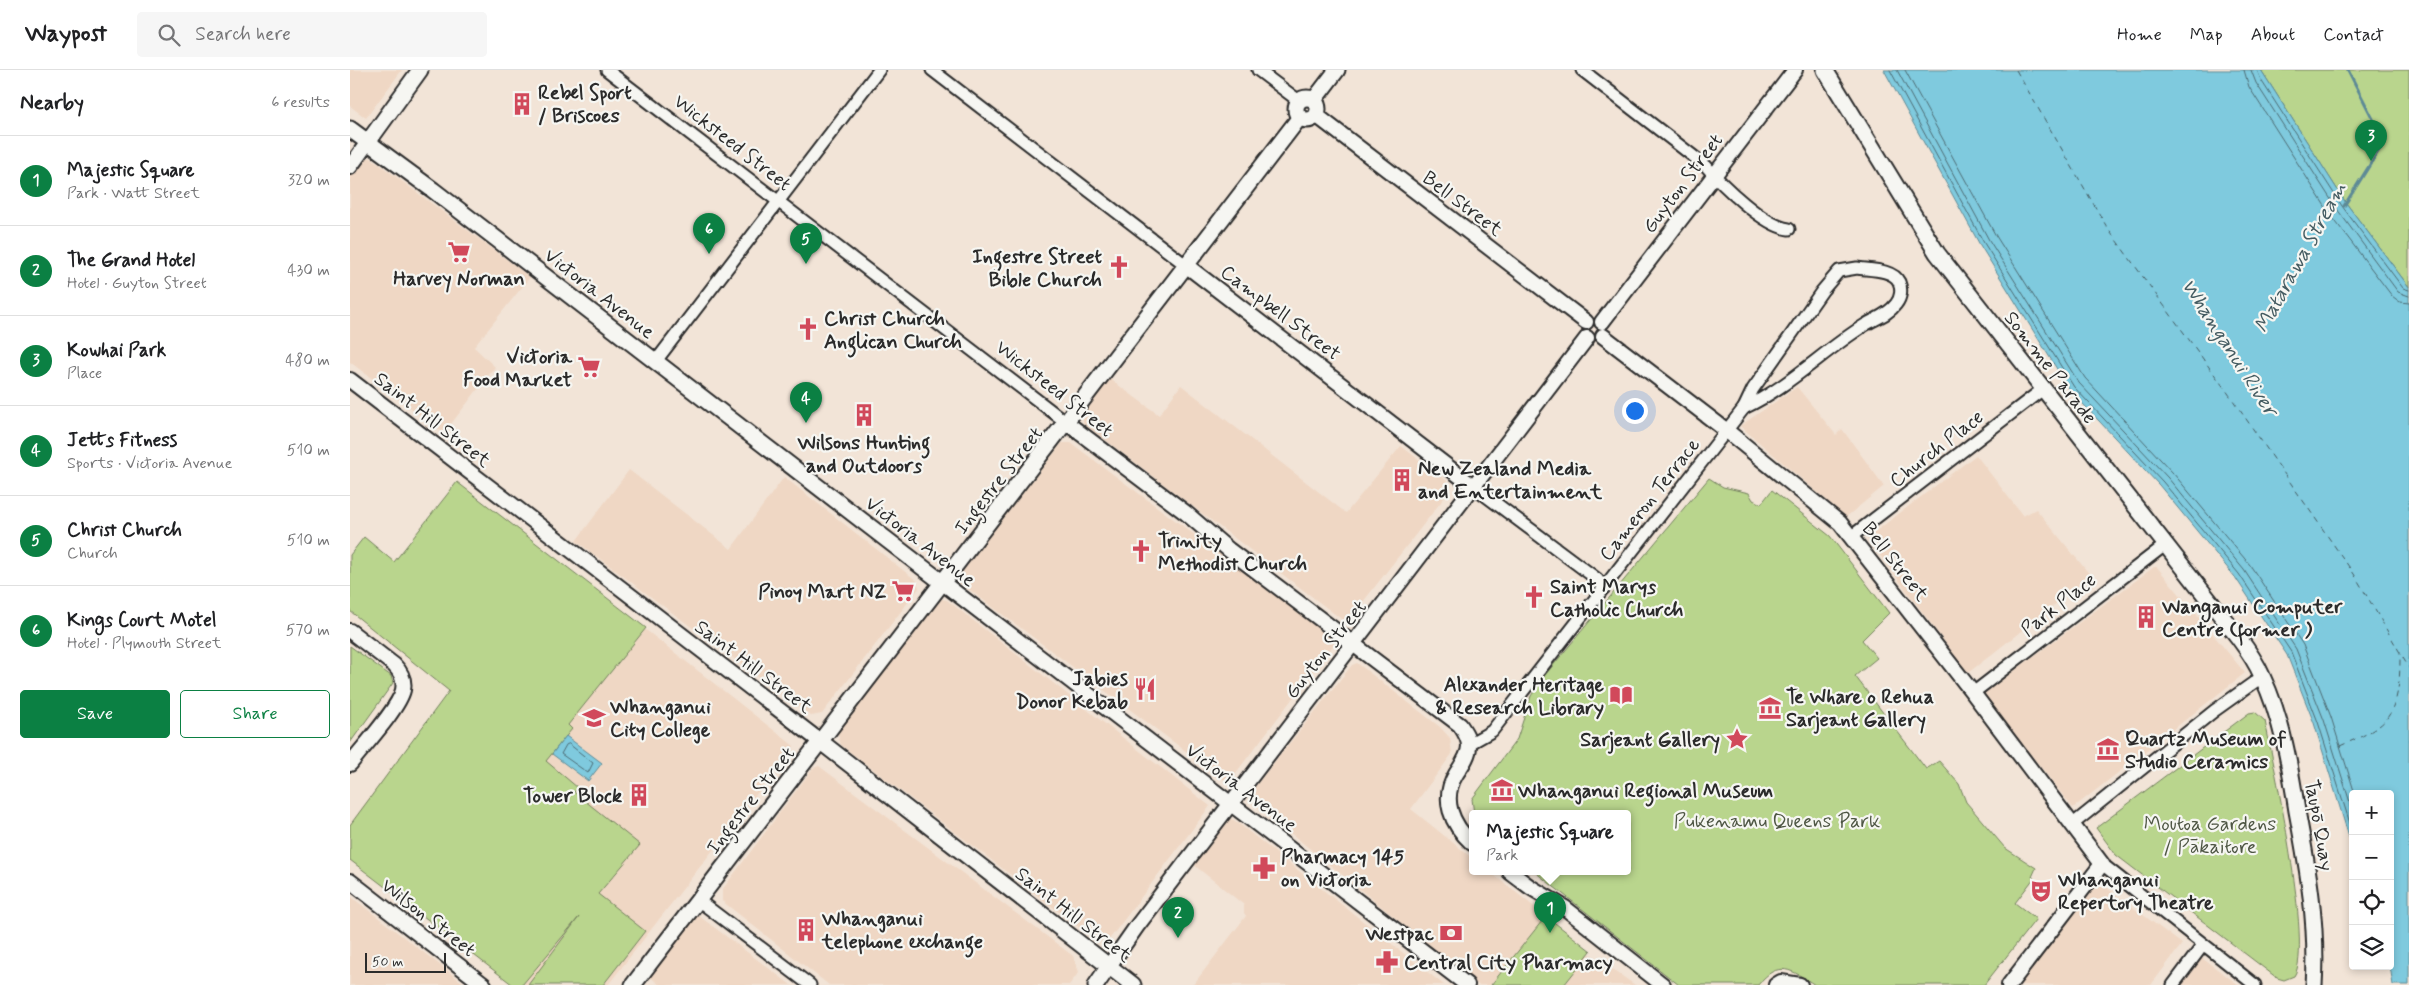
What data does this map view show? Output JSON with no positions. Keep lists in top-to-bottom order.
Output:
{
  "streets": {
    "main road": [
      "Guyton Street",
      "Victoria Avenue",
      "Somme Parade",
      "Saint Hill Street",
      "Ingestre Street",
      "Taupō Quay"
    ],
    "street": [
      "Wicksteed Street",
      "Bell Street",
      "Campbell Street",
      "Church Place",
      "Cameron Terrace",
      "Park Place",
      "Wilson Street"
    ]
  },
  "crossings": [
    ["Wicksteed Street", "Guyton Street"],
    ["Wicksteed Street", "Ingestre Street"],
    ["Wicksteed Street", "Cameron Terrace"],
    ["Guyton Street", "Bell Street"],
    ["Guyton Street", "Victoria Avenue"],
    ["Guyton Street", "Campbell Street"],
    ["Guyton Street", "Saint Hill Street"],
    ["Bell Street", "Church Place"],
    ["Bell Street", "Cameron Terrace"],
    ["Bell Street", "Park Place"],
    ["Victoria Avenue", "Ingestre Street"],
    ["Campbell Street", "Ingestre Street"],
    ["Campbell Street", "Cameron Terrace"],
    ["Somme Parade", "Church Place"],
    ["Somme Parade", "Park Place"],
    ["Somme Parade", "Taupō Quay"],
    ["Saint Hill Street", "Ingestre Street"]
  ],
  "water": ["Matarawa Stream", "Whanganui River"],
  "parks": ["Pukenamu Queens Park", "Moutoa Gardens / Pākaitore"],
  "places": {
    "building": [
      "Rebel Sport / Briscoes",
      "Wilsons Hunting and Outdoors",
      "New Zealand Media and Entertainment",
      "Wanganui Computer Centre (former )",
      "Tower Block",
      "Whanganui telephone exchange"
    ],
    "supermarket": ["Harvey Norman", "Victoria Food Market", "Pinoy Mart NZ"],
    "church": [
      "Ingestre Street Bible Church",
      "Christ Church Anglican Church",
      "Trinity Methodist Church",
      "Saint Marys Catholic Church"
    ],
    "restaurant": ["Jabies Donor Kebab"],
    "library": ["Alexander Heritage & Research Library"],
    "museum": ["Te Whare o Rehua Sarjeant Gallery", "Quartz Museum of Studio Ceramics", "Whanganui Regional Museum"],
    "school or university": ["Whanganui City College"],
    "place": ["Sarjeant Gallery"],
    "pharmacy": ["Pharmacy 145 on Victoria", "Central City Pharmacy"],
    "theatre": ["Whanganui Repertory Theatre"],
    "bank": ["Westpac"]
  },
  "scale_bar": "50 m",
  "page": {
    "header": "Waypost",
    "search": "Search here",
    "nav": [
      "Home",
      "Map",
      "About",
      "Contact"
    ],
    "heading": ["Nearby", "6 results"],
    "pins": [
      "3",
      "6",
      "5",
      "4",
      "1",
      "2"
    ],
    "list": [
      {
        "mark": "1",
        "name": "Majestic Square",
        "note": "Park · Watt Street",
        "value": "320 m"
      },
      {
        "mark": "2",
        "name": "The Grand Hotel",
        "note": "Hotel · Guyton Street",
        "value": "430 m"
      },
      {
        "mark": "3",
        "name": "Kowhai Park",
        "note": "Place",
        "value": "480 m"
      },
      {
        "mark": "4",
        "name": "Jetts Fitness",
        "note": "Sports · Victoria Avenue",
        "value": "510 m"
      },
      {
        "mark": "5",
        "name": "Christ Church",
        "note": "Church",
        "value": "510 m"
      },
      {
        "mark": "6",
        "name": "Kings Court Motel",
        "note": "Hotel · Plymouth Street",
        "value": "570 m"
      }
    ],
    "buttons": ["Save", "Share"],
    "map_buttons": ["+", "−"],
    "popup": ["Majestic Square", "Park"],
    "scale": "50 m"
  }
}
